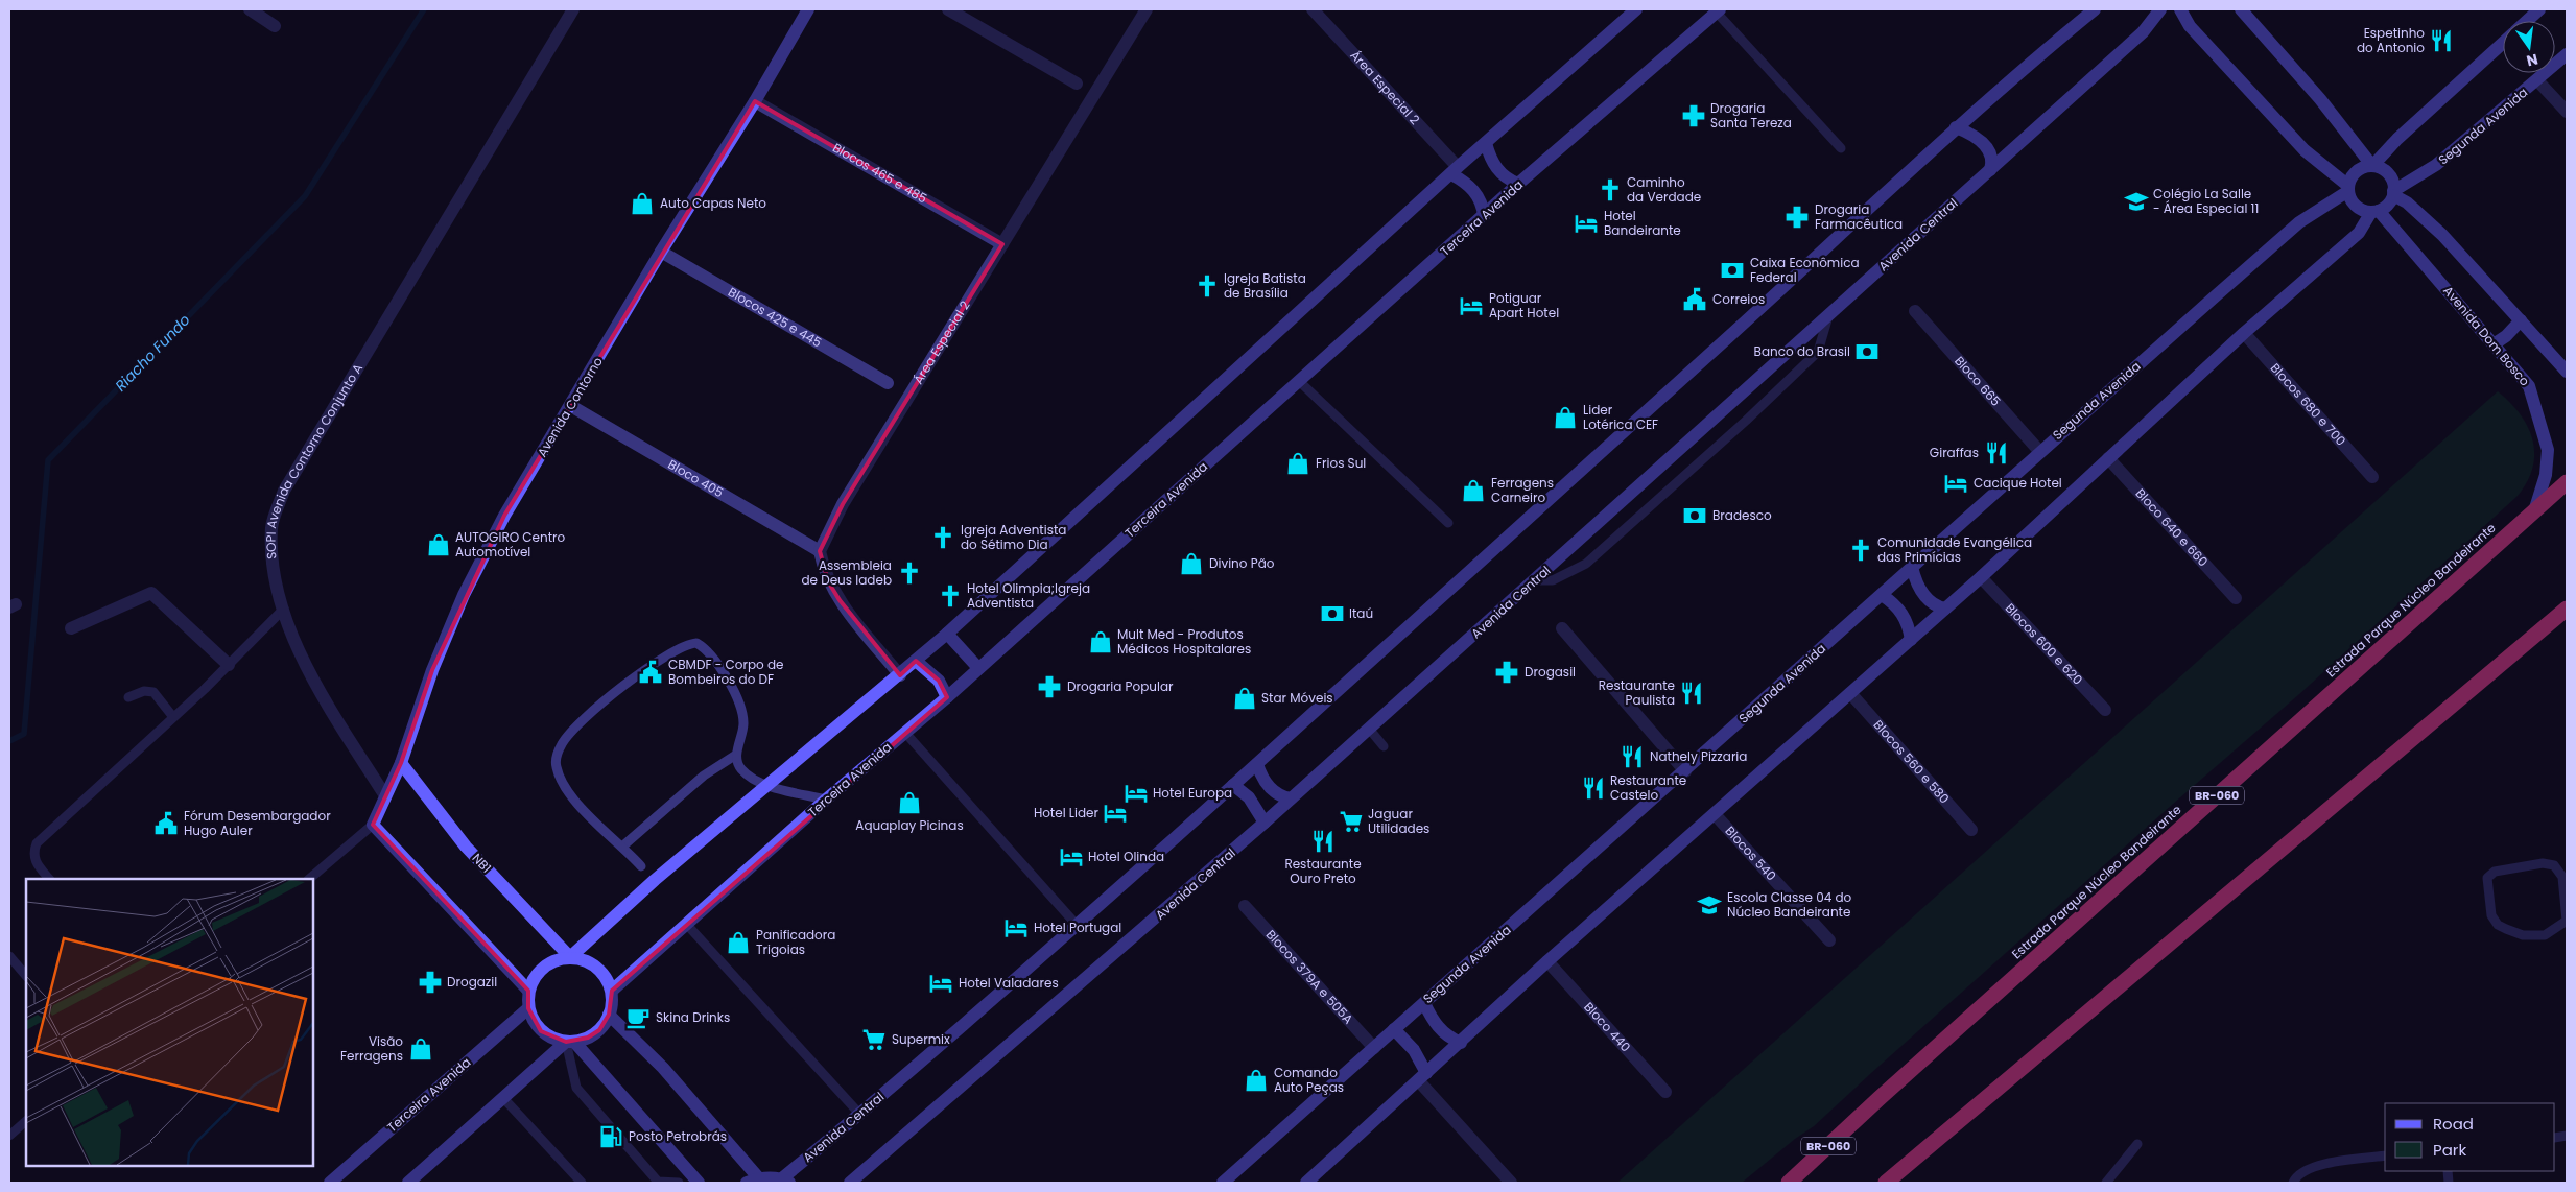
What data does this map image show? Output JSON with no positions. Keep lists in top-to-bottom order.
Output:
{
  "streets": {
    "highway": ["Estrada Parque Núcleo Bandeirante", "BR-060"],
    "street": [
      "Área Especial 2",
      "Segunda Avenida",
      "Blocos 465 e 485",
      "Terceira Avenida",
      "Avenida Central",
      "Blocos 425 e 445",
      "Avenida Dom Bosco",
      "Bloco 665",
      "Blocos 680 e 700",
      "Avenida Contorno",
      "SOPI Avenida Contorno Conjunto A",
      "Bloco 405",
      "Bloco 640 e 660",
      "Blocos 600 e 620",
      "Blocos 560 e 580",
      "Blocos 540",
      "NB1",
      "Blocos 379A e 505A",
      "Bloco 440"
    ]
  },
  "crossings": [
    ["Área Especial 2", "Blocos 465 e 485"],
    ["Área Especial 2", "Bloco 405"],
    ["Segunda Avenida", "Avenida Dom Bosco"],
    ["Segunda Avenida", "Bloco 665"],
    ["Segunda Avenida", "Blocos 379A e 505A"],
    ["Blocos 465 e 485", "Avenida Contorno"],
    ["Terceira Avenida", "NB1"],
    ["Blocos 425 e 445", "Avenida Contorno"],
    ["Avenida Dom Bosco", "Estrada Parque Núcleo Bandeirante"],
    ["Avenida Contorno", "SOPI Avenida Contorno Conjunto A"],
    ["Avenida Contorno", "Bloco 405"],
    ["Avenida Contorno", "NB1"]
  ],
  "water": ["Riacho Fundo"],
  "places": {
    "restaurant": [
      "Espetinho do Antonio",
      "Giraffas",
      "Restaurante Paulista",
      "Nathely Pizzaria",
      "Restaurante Castelo",
      "Restaurante Ouro Preto"
    ],
    "pharmacy": [
      "Drogaria Santa Tereza",
      "Drogaria Farmacêutica",
      "Drogasil",
      "Drogaria Popular",
      "Drogazil"
    ],
    "church": [
      "Caminho da Verdade",
      "Igreja Batista de Brasília",
      "Igreja Adventista do Sétimo Dia",
      "Comunidade Evangélica das Primícias",
      "Assembleia de Deus ladeb",
      "Hotel Olimpia;Igreja Adventista"
    ],
    "school or university": ["Colégio La Salle - Área Especial 11", "Escola Classe 04 do Núcleo Bandeirante"],
    "shop": [
      "Auto Capas Neto",
      "Lider Lotérica CEF",
      "Frios Sul",
      "Ferragens Carneiro",
      "AUTOGIRO Centro Automotível",
      "Divino Pão",
      "Mult Med - Produtos Médicos Hospitalares",
      "Star Móveis",
      "Aquaplay Picinas",
      "Panificadora Trigoias",
      "Visão Ferragens",
      "Comando Auto Peças"
    ],
    "hotel": [
      "Hotel Bandeirante",
      "Potiguar Apart Hotel",
      "Cacique Hotel",
      "Hotel Europa",
      "Hotel Lider",
      "Hotel Olinda",
      "Hotel Portugal",
      "Hotel Valadares"
    ],
    "bank": [
      "Caixa Econômica Federal",
      "Banco do Brasil",
      "Bradesco",
      "Itaú"
    ],
    "public building": ["Correios", "CBMDF - Corpo de Bombeiros do DF", "Fórum Desembargador Hugo Auler"],
    "supermarket": ["Jaguar Utilidades", "Supermix"],
    "cafe": ["Skina Drinks"],
    "fuel station": ["Posto Petrobrás"]
  },
  "legend": ["Road", "Park"],
  "north": "bottom"
}
